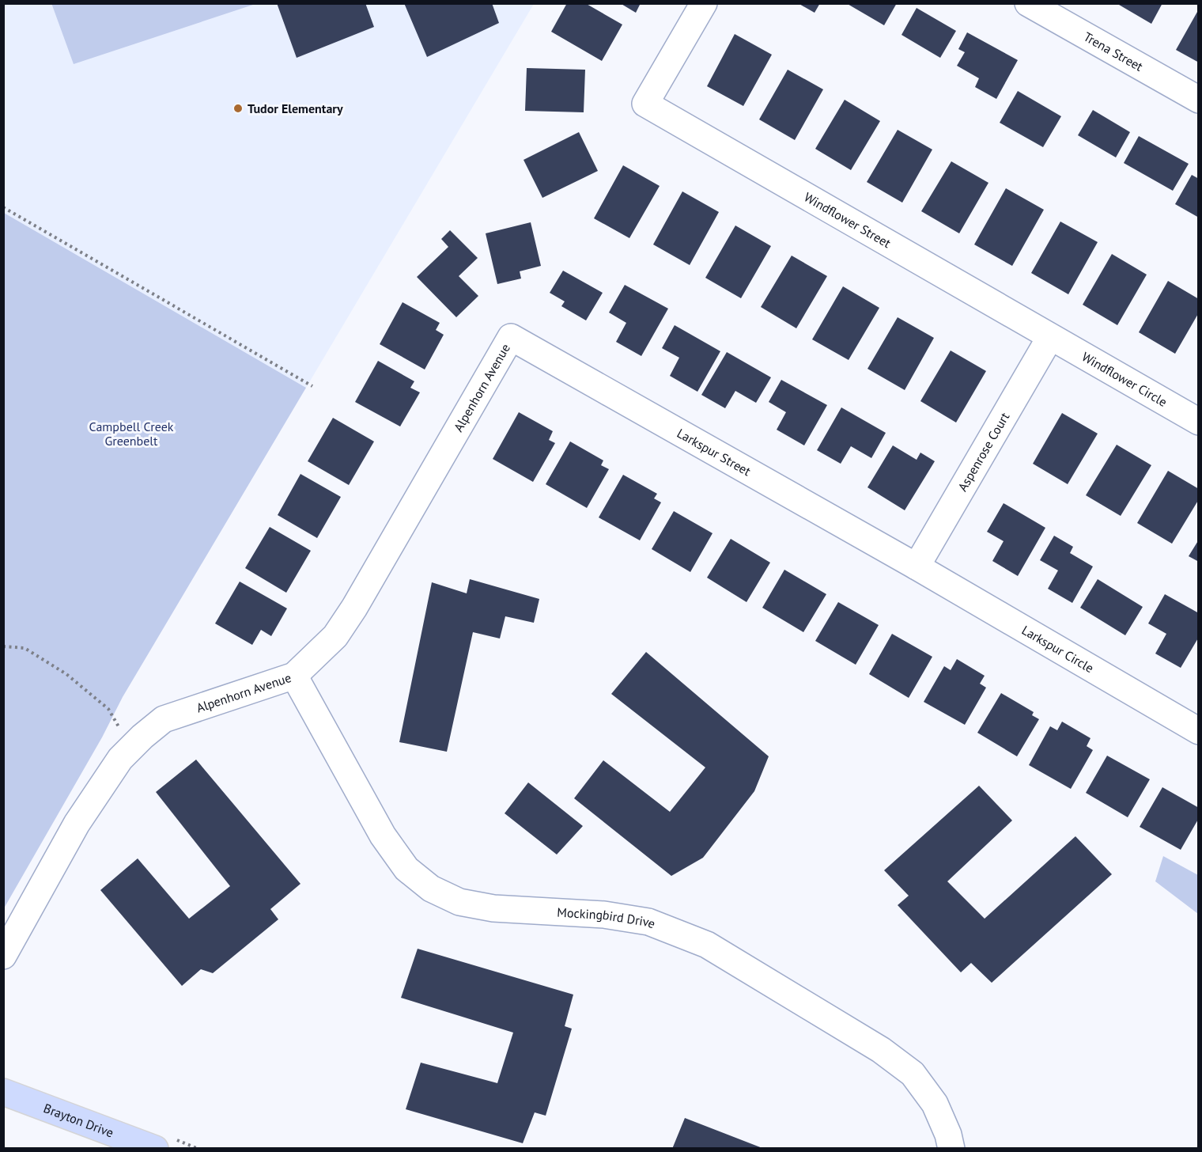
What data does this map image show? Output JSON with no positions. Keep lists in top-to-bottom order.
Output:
{
  "streets": {
    "main road": ["Brayton Drive"],
    "street": [
      "Trena Street",
      "Windflower Street",
      "Windflower Circle",
      "Alpenhorn Avenue",
      "Larkspur Street",
      "Aspenrose Court",
      "Larkspur Circle",
      "Mockingbird Drive"
    ]
  },
  "crossings": [
    ["Windflower Street", "Windflower Circle"],
    ["Windflower Street", "Aspenrose Court"],
    ["Windflower Circle", "Aspenrose Court"],
    ["Alpenhorn Avenue", "Larkspur Street"],
    ["Alpenhorn Avenue", "Mockingbird Drive"],
    ["Larkspur Street", "Aspenrose Court"],
    ["Larkspur Street", "Larkspur Circle"],
    ["Aspenrose Court", "Larkspur Circle"]
  ],
  "parks": ["Campbell Creek Greenbelt"],
  "places": ["Tudor Elementary"]
}
